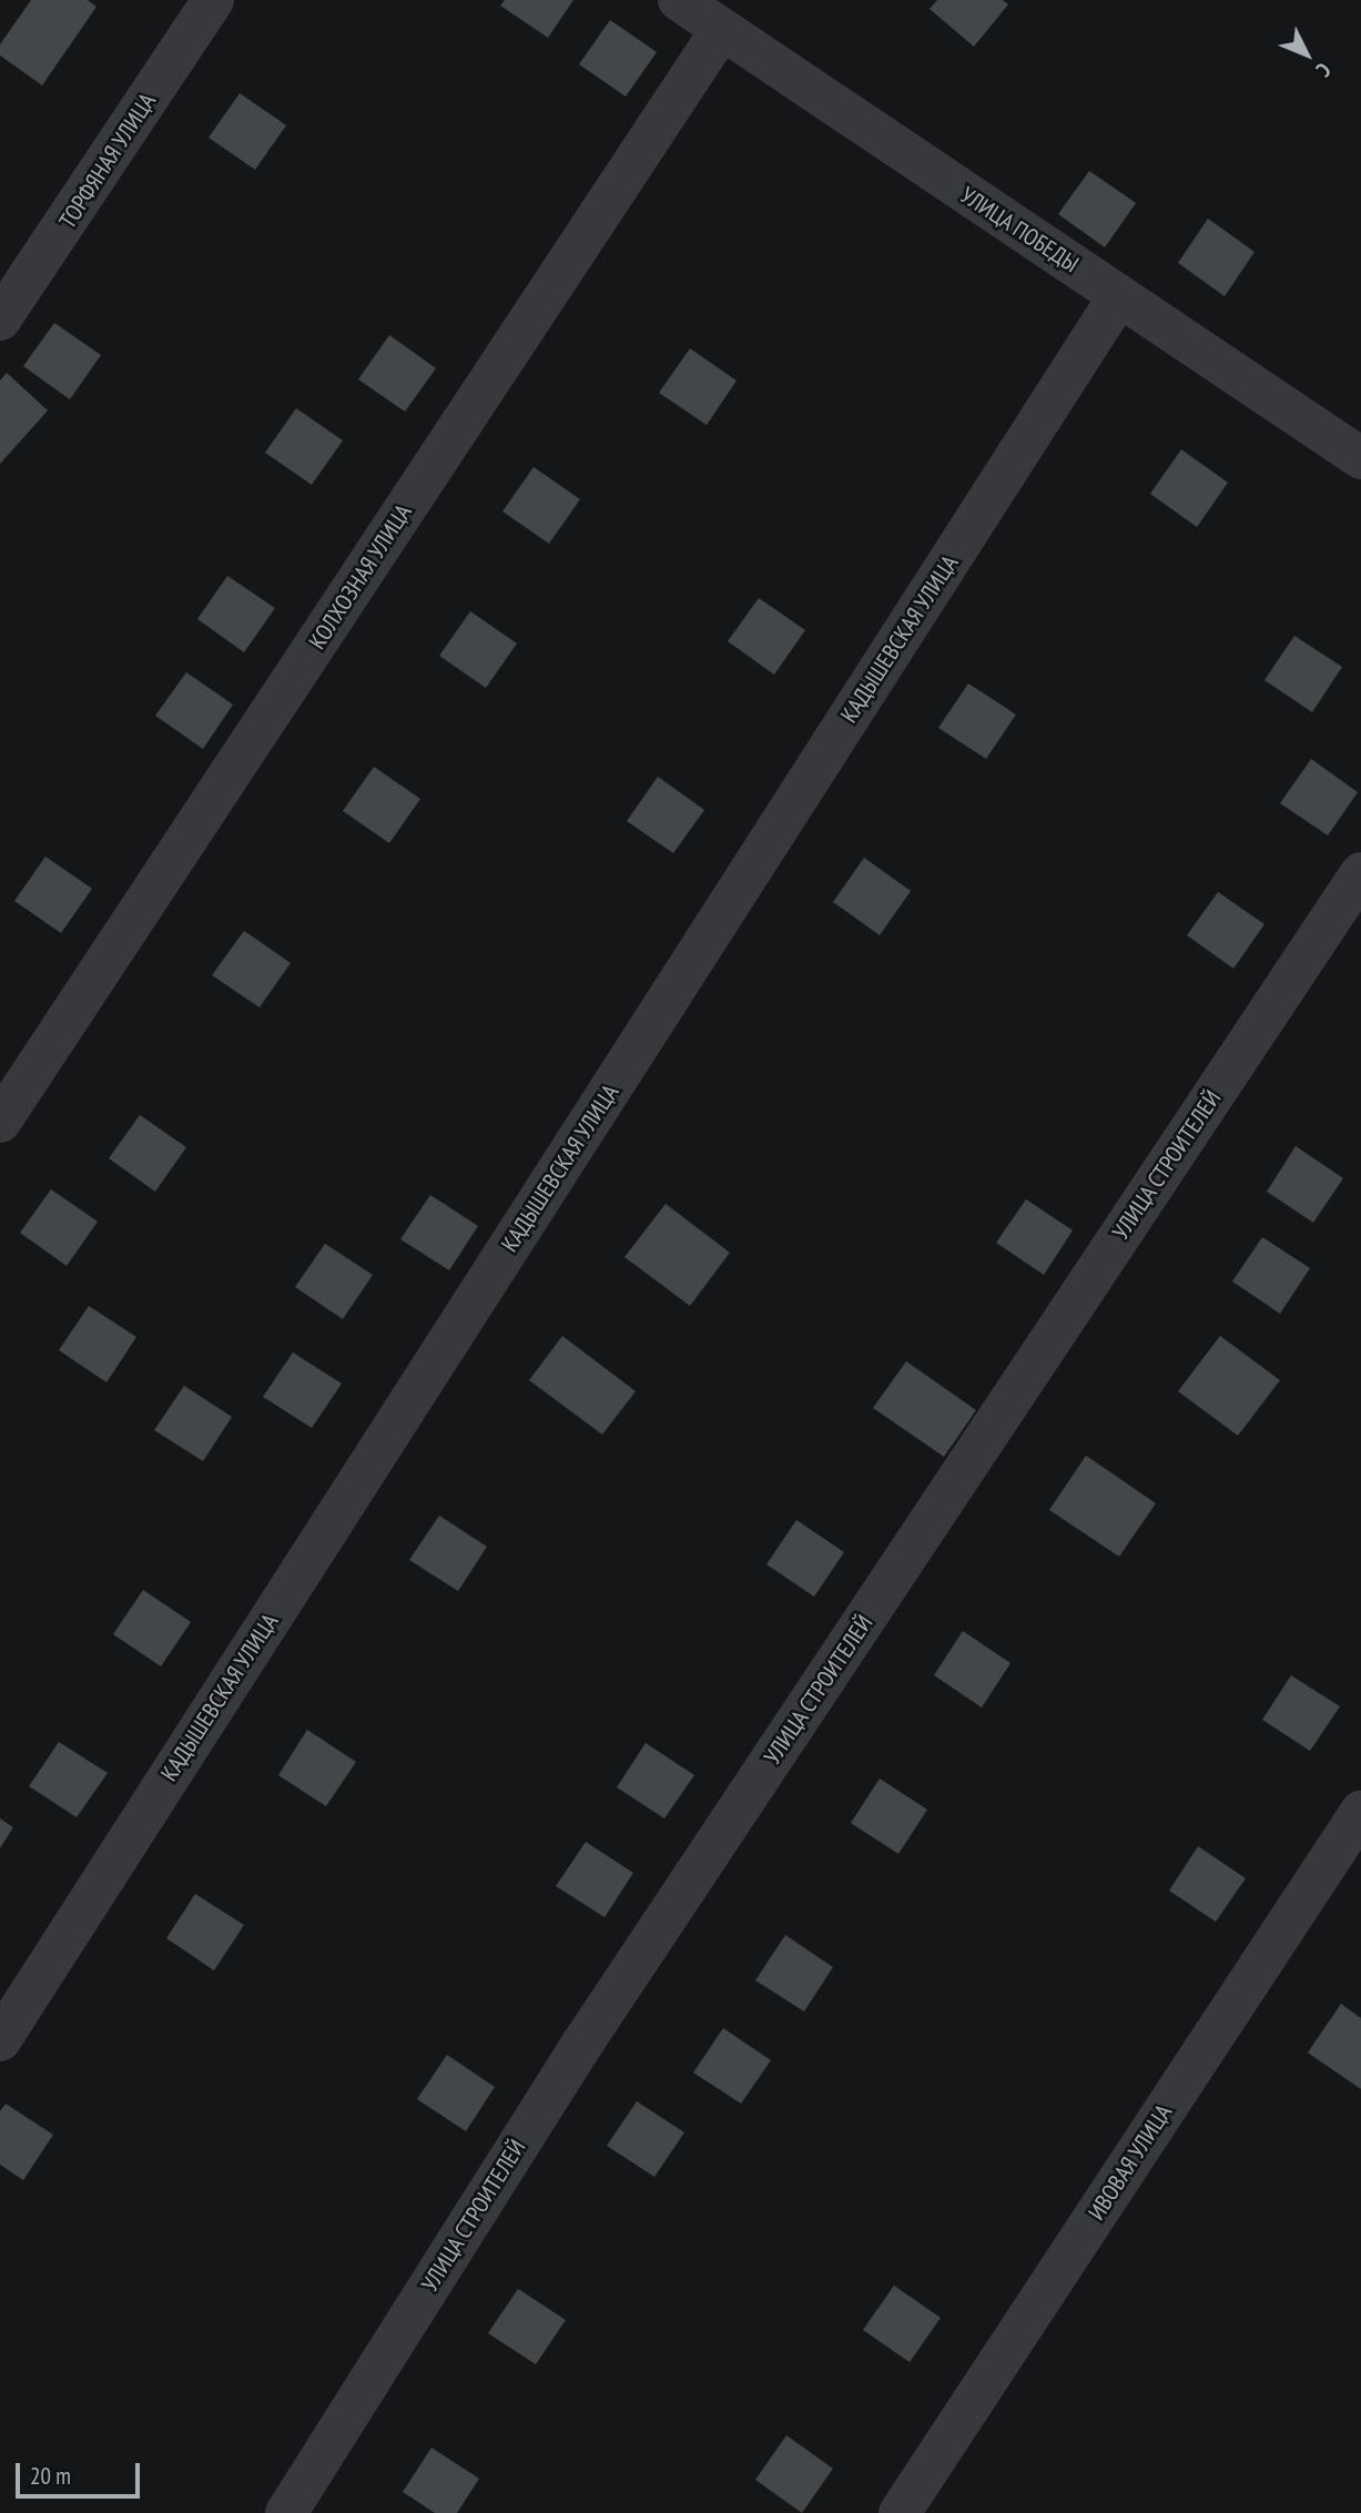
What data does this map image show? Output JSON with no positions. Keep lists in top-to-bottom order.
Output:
{
  "streets": {
    "street": [
      "ТОРФЯНАЯ УЛИЦА",
      "УЛИЦА ПОБЕДЫ",
      "КОЛХОЗНАЯ УЛИЦА",
      "КАДЫШЕВСКАЯ УЛИЦА",
      "УЛИЦА СТРОИТЕЛЕЙ",
      "ИВОВАЯ УЛИЦА"
    ]
  },
  "crossings": [
    ["УЛИЦА ПОБЕДЫ", "КОЛХОЗНАЯ УЛИЦА"],
    ["УЛИЦА ПОБЕДЫ", "КАДЫШЕВСКАЯ УЛИЦА"]
  ],
  "scale_bar": "20 m",
  "north": "bottom right"
}
